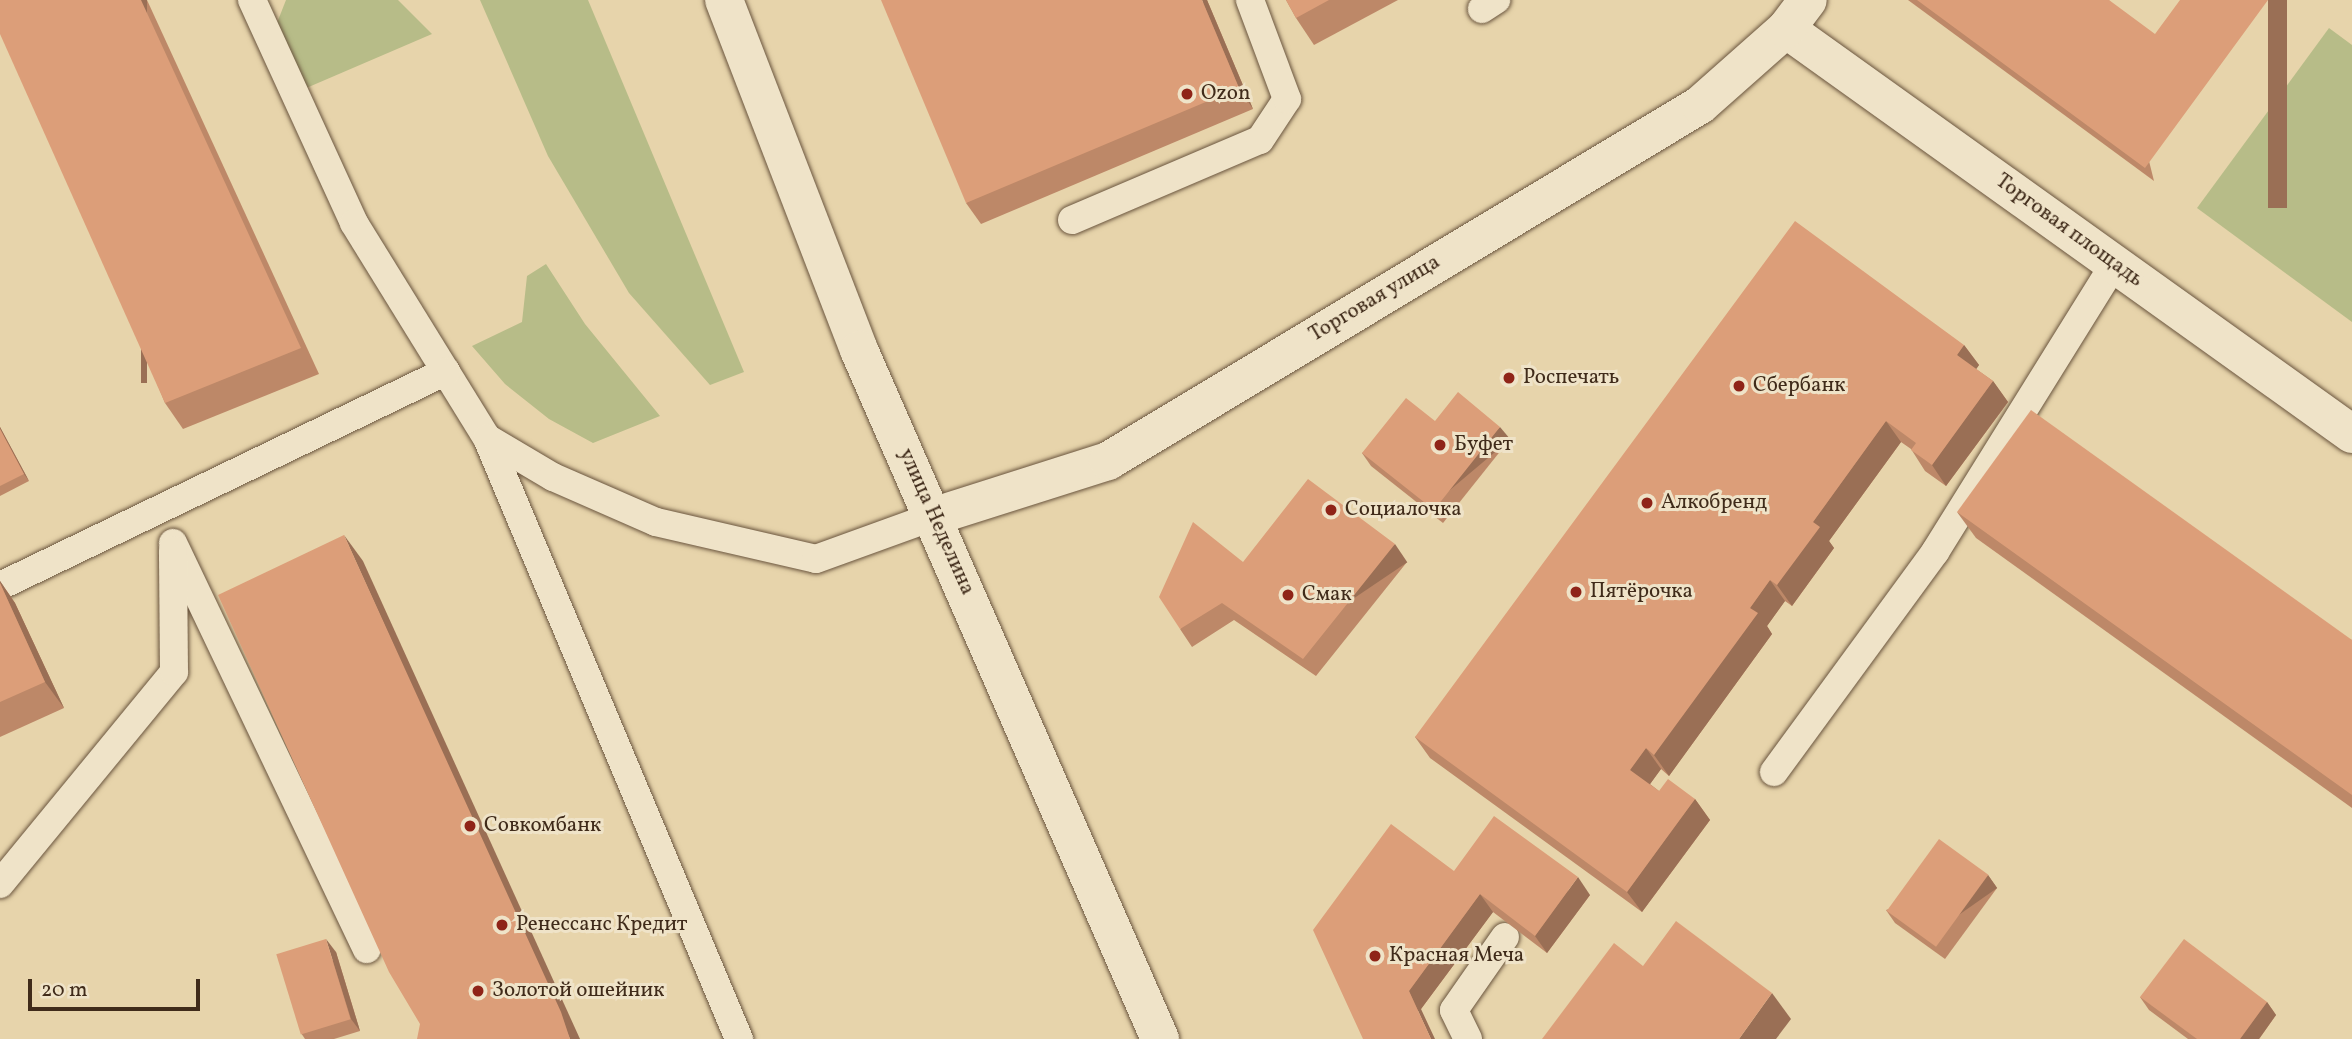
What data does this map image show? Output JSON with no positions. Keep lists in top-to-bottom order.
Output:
{
  "streets": {
    "street": ["Торговая площадь", "Торговая улица", "улица Неделина"]
  },
  "crossings": [
    ["Торговая площадь", "Торговая улица"],
    ["Торговая улица", "улица Неделина"]
  ],
  "places": [
    "Ozon",
    "Роспечать",
    "Сбербанк",
    "Буфет",
    "Алкобренд",
    "Социалочка",
    "Пятёрочка",
    "Смак",
    "Совкомбанк",
    "Ренессанс Кредит",
    "Красная Меча",
    "Золотой ошейник"
  ],
  "scale_bar": "20 m"
}
